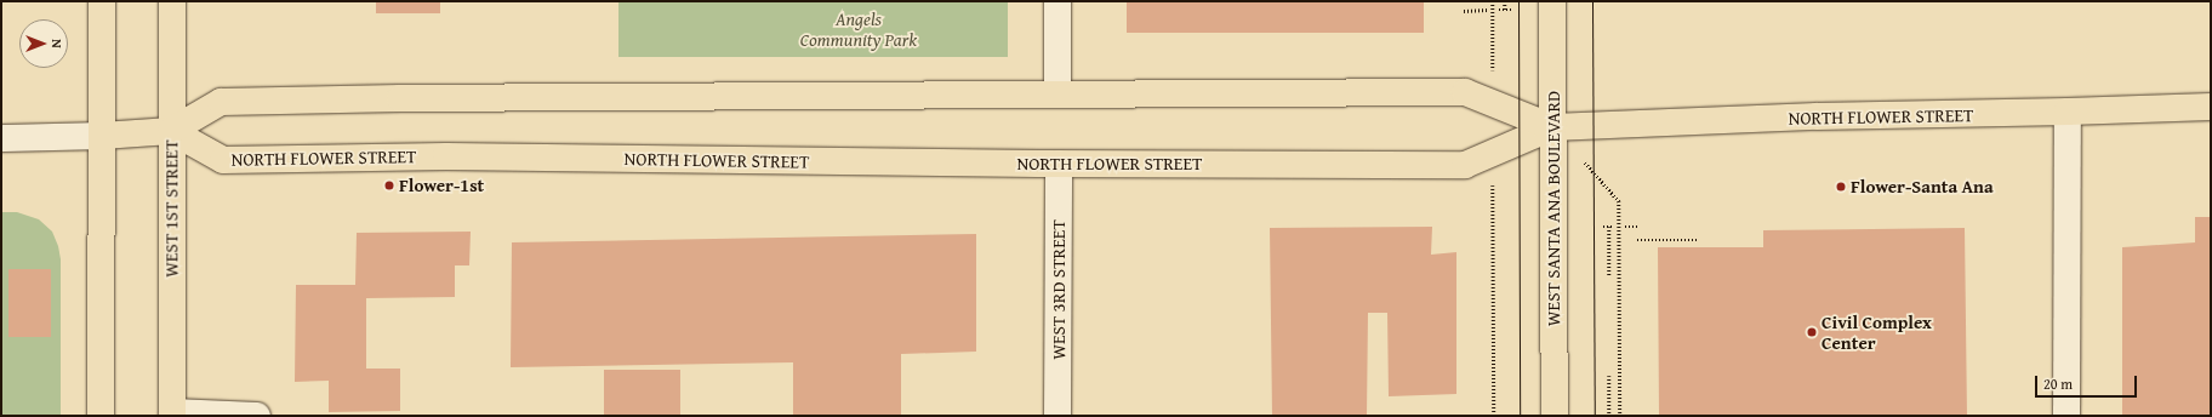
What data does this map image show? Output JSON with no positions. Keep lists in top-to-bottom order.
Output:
{
  "streets": {
    "main road": ["NORTH FLOWER STREET", "WEST 1ST STREET", "WEST SANTA ANA BOULEVARD"],
    "street": ["WEST 3RD STREET"]
  },
  "crossings": [
    ["NORTH FLOWER STREET", "WEST 1ST STREET"],
    ["NORTH FLOWER STREET", "WEST SANTA ANA BOULEVARD"],
    ["NORTH FLOWER STREET", "WEST 3RD STREET"]
  ],
  "parks": ["Angels Community Park"],
  "places": ["Flower-1st", "Flower-Santa Ana", "Civil Complex Center"],
  "scale_bar": "20 m",
  "north": "right"
}
